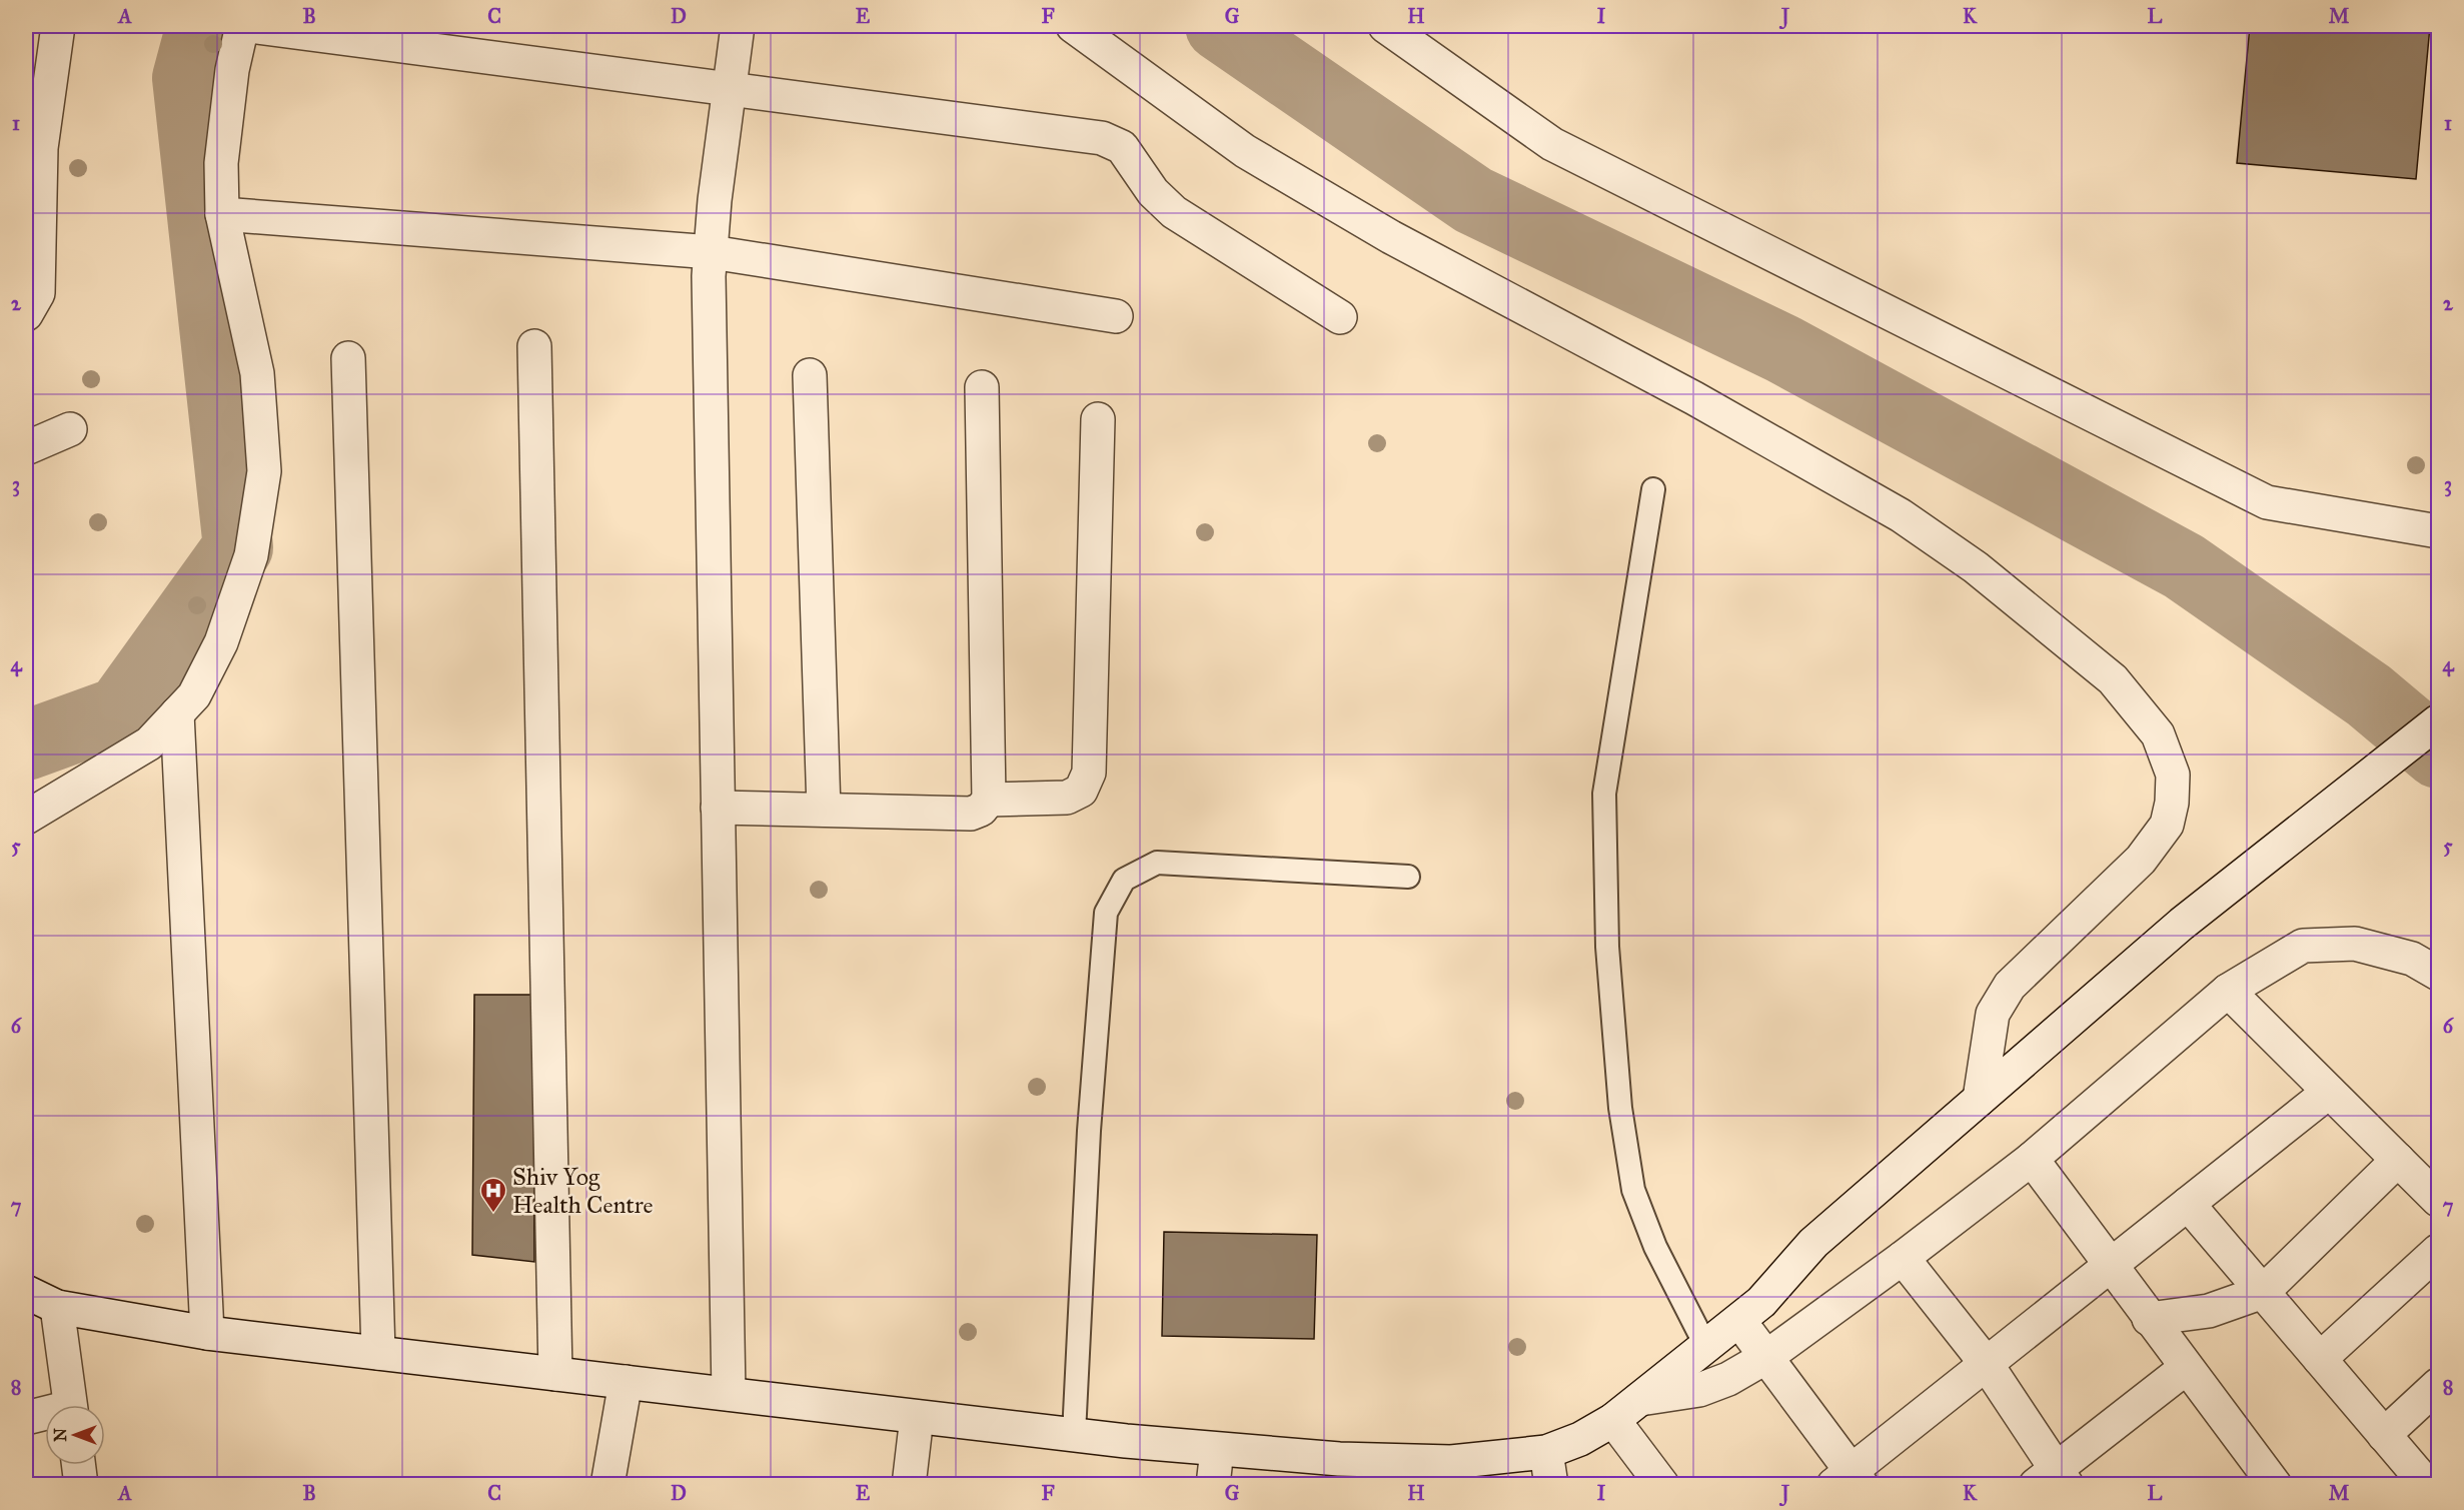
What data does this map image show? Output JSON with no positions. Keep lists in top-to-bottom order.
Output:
{
  "places": {
    "hospital": ["Shiv Yog Health Centre"]
  },
  "north": "left",
  "grid": {
    "columns": [
      "A",
      "B",
      "C",
      "D",
      "E",
      "F",
      "G",
      "H",
      "I",
      "J",
      "K",
      "L",
      "M"
    ],
    "rows": [
      "1",
      "2",
      "3",
      "4",
      "5",
      "6",
      "7",
      "8"
    ]
  }
}
